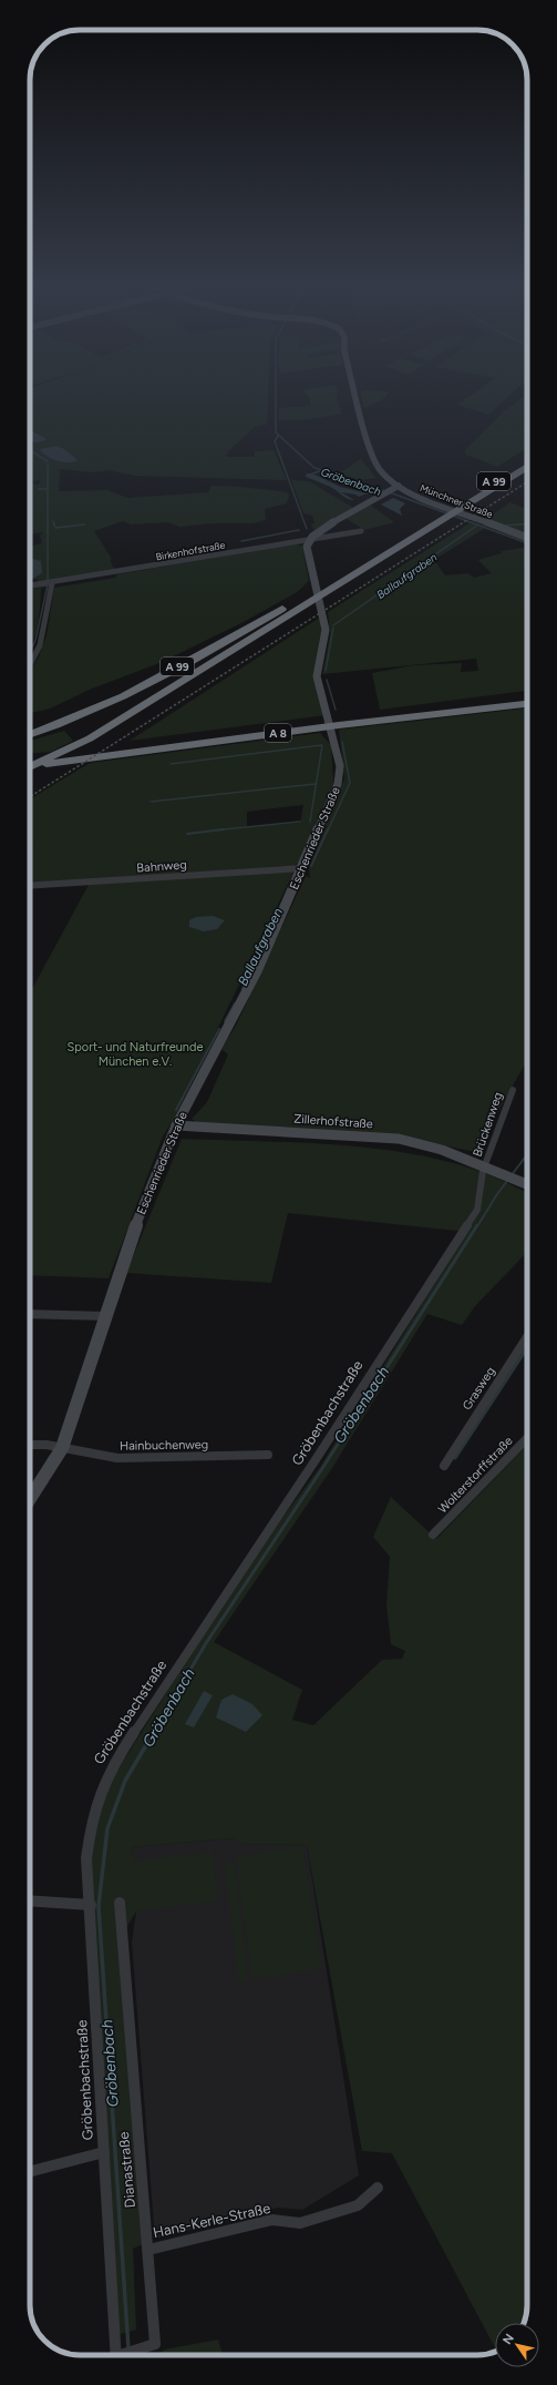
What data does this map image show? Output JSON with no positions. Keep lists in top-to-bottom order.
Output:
{
  "streets": {
    "highway": ["A 99", "A 8"],
    "street": [
      "Münchner Straße",
      "Birkenhofstraße",
      "Eschenrieder Straße",
      "Bahnweg",
      "Zillerhofstraße",
      "Brückenweg",
      "Grasweg",
      "Gröbenbachstraße",
      "Hainbuchenweg",
      "Wolterstorffstraße",
      "Dianastraße",
      "Hans-Kerle-Straße"
    ]
  },
  "crossings": [
    ["Birkenhofstraße", "Eschenrieder Straße"],
    ["Eschenrieder Straße", "Bahnweg"],
    ["Eschenrieder Straße", "Zillerhofstraße"],
    ["Eschenrieder Straße", "Hainbuchenweg"],
    ["Zillerhofstraße", "Brückenweg"],
    ["Zillerhofstraße", "Gröbenbachstraße"],
    ["Brückenweg", "Gröbenbachstraße"],
    ["Dianastraße", "Hans-Kerle-Straße"]
  ],
  "water": ["Gröbenbach", "Ballaufgraben"],
  "parks": ["Sport- und Naturfreunde München e.V."],
  "north": "top left"
}
